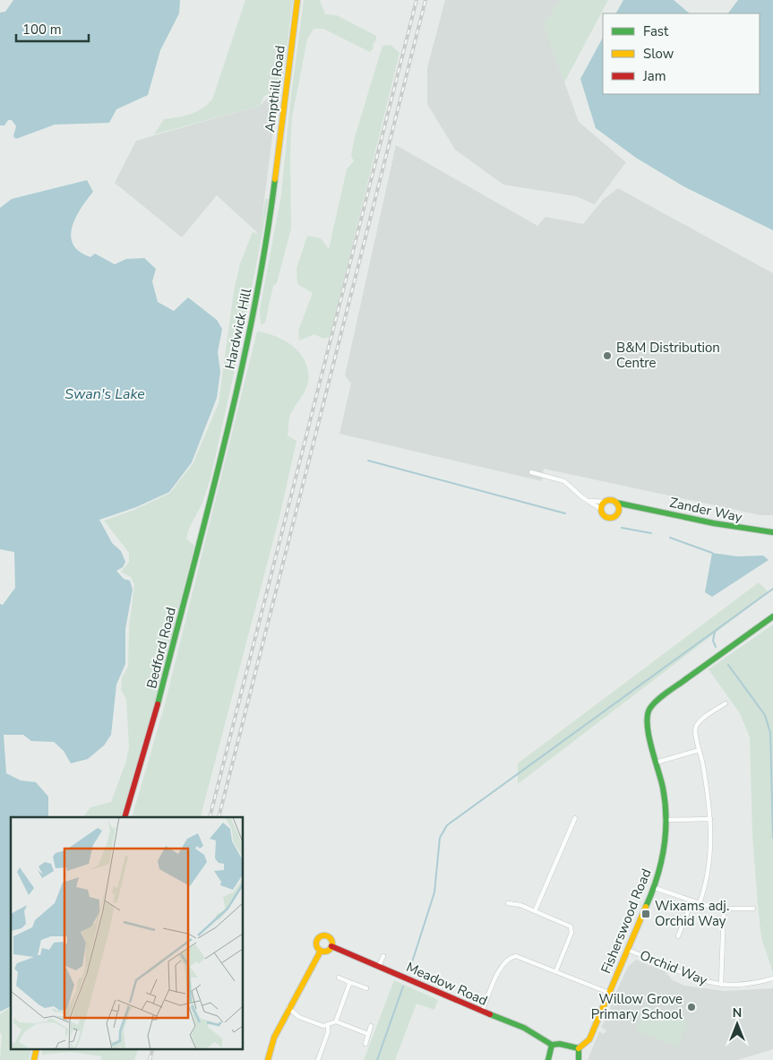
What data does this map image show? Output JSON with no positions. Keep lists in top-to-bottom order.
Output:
{
  "streets": {
    "street": [
      "Ampthill Road",
      "Hardwick Hill",
      "Zander Way",
      "Bedford Road",
      "Fisherswood Road",
      "Orchid Way",
      "Meadow Road"
    ]
  },
  "crossings": [
    ["Ampthill Road", "Hardwick Hill"],
    ["Hardwick Hill", "Bedford Road"],
    ["Fisherswood Road", "Orchid Way"]
  ],
  "water": ["Swan's Lake"],
  "places": {
    "other": ["B&M Distribution Centre", "Willow Grove Primary School"],
    "transit": ["Wixams adj. Orchid Way"]
  },
  "legend": ["Fast", "Slow", "Jam"],
  "scale_bar": "100 m",
  "north": "top"
}
